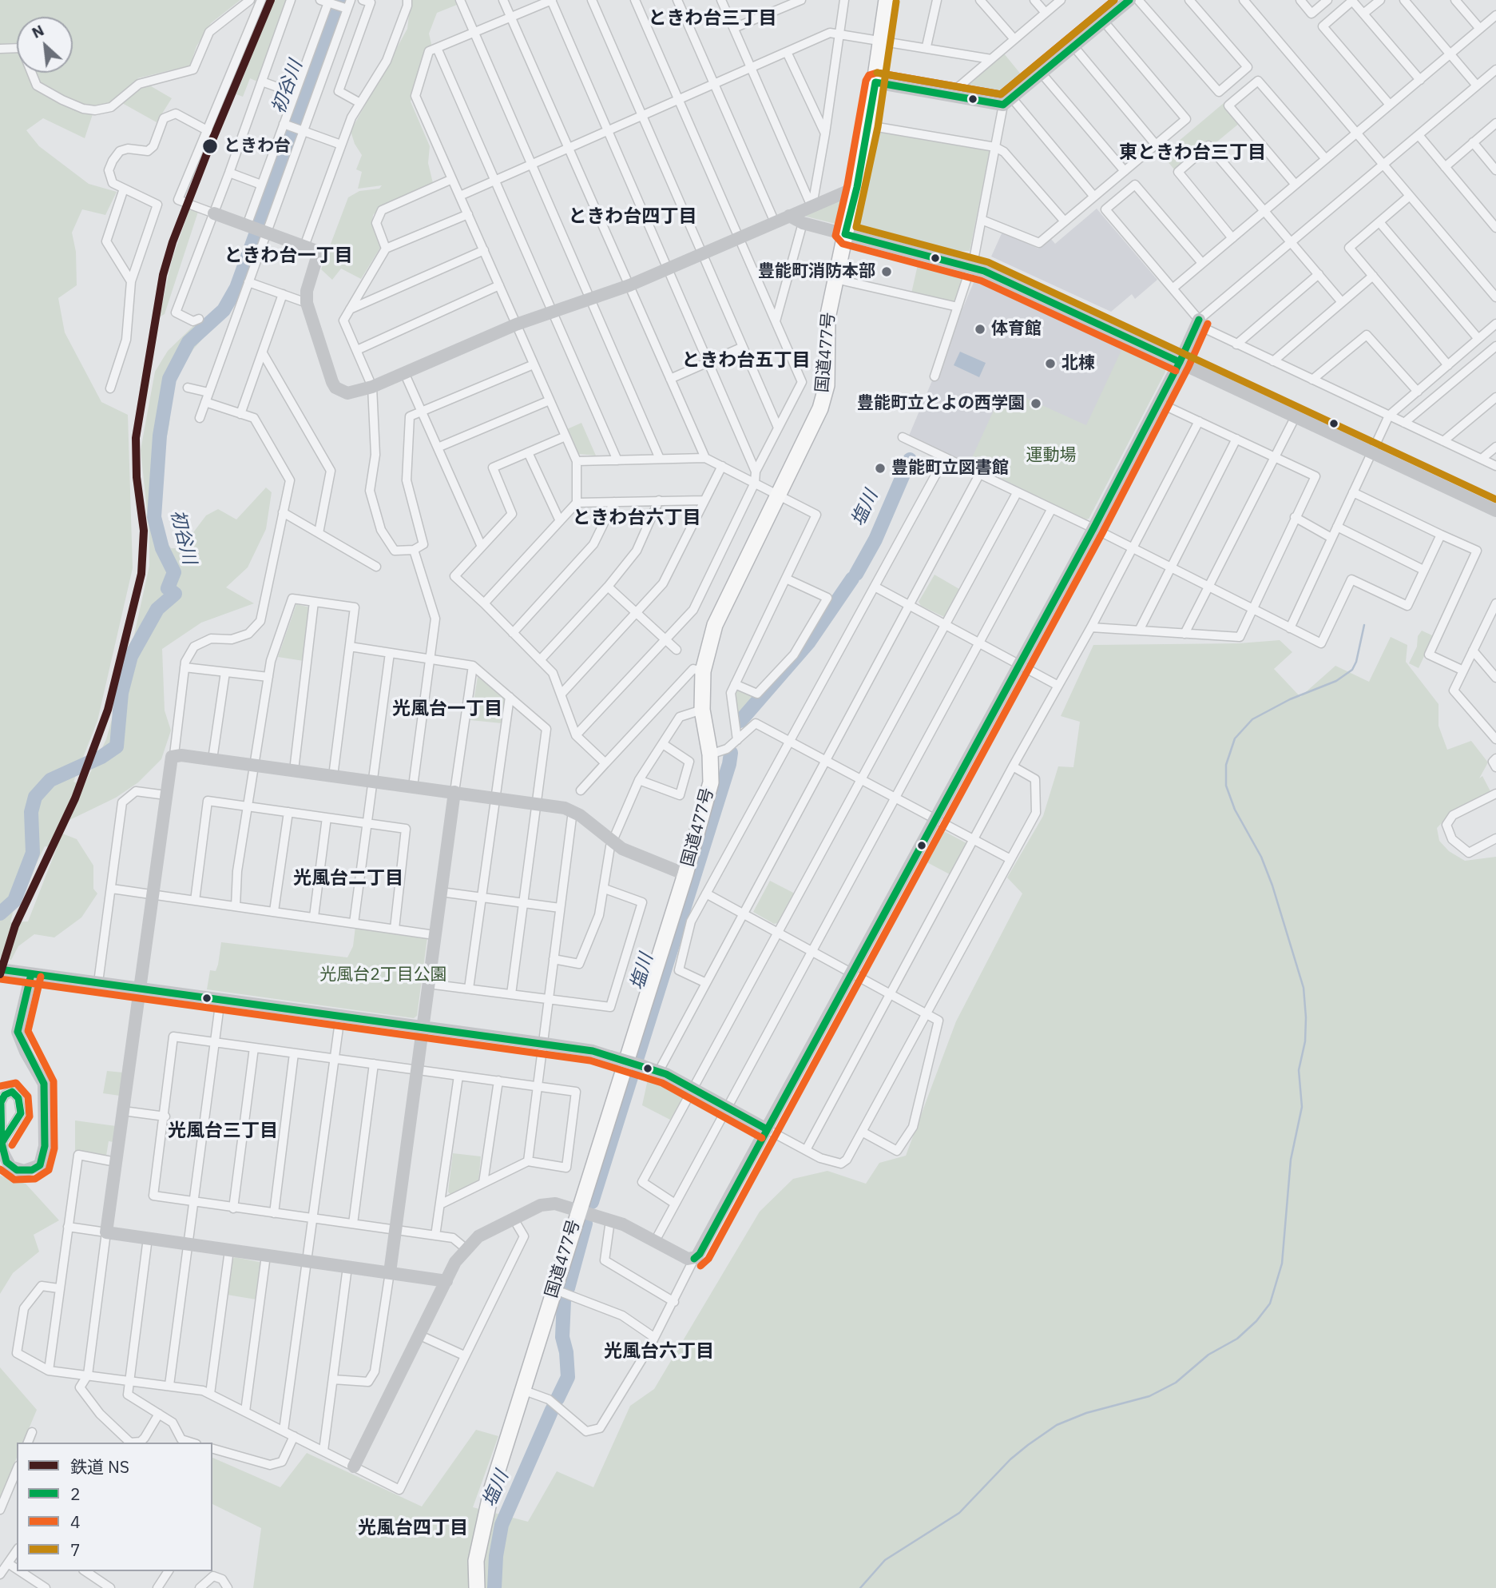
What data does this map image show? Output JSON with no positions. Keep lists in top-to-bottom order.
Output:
{
  "streets": {
    "highway": ["国道477号"]
  },
  "districts": [
    "ときわ台三丁目",
    "東ときわ台三丁目",
    "ときわ台四丁目",
    "ときわ台一丁目",
    "ときわ台五丁目",
    "ときわ台六丁目",
    "光風台一丁目",
    "光風台二丁目",
    "光風台三丁目",
    "光風台六丁目",
    "光風台四丁目"
  ],
  "water": ["初谷川", "塩川"],
  "parks": ["運動場", "光風台2丁目公園"],
  "places": [
    "ときわ台",
    "豊能町消防本部",
    "体育館",
    "北棟",
    "豊能町立とよの西学園",
    "豊能町立図書館"
  ],
  "lines": [
    "rail line NS",
    "transit line 2",
    "transit line 4",
    "transit line 7"
  ],
  "legend": [
    "鉄道 NS",
    "2",
    "4",
    "7"
  ],
  "north": "top left"
}
